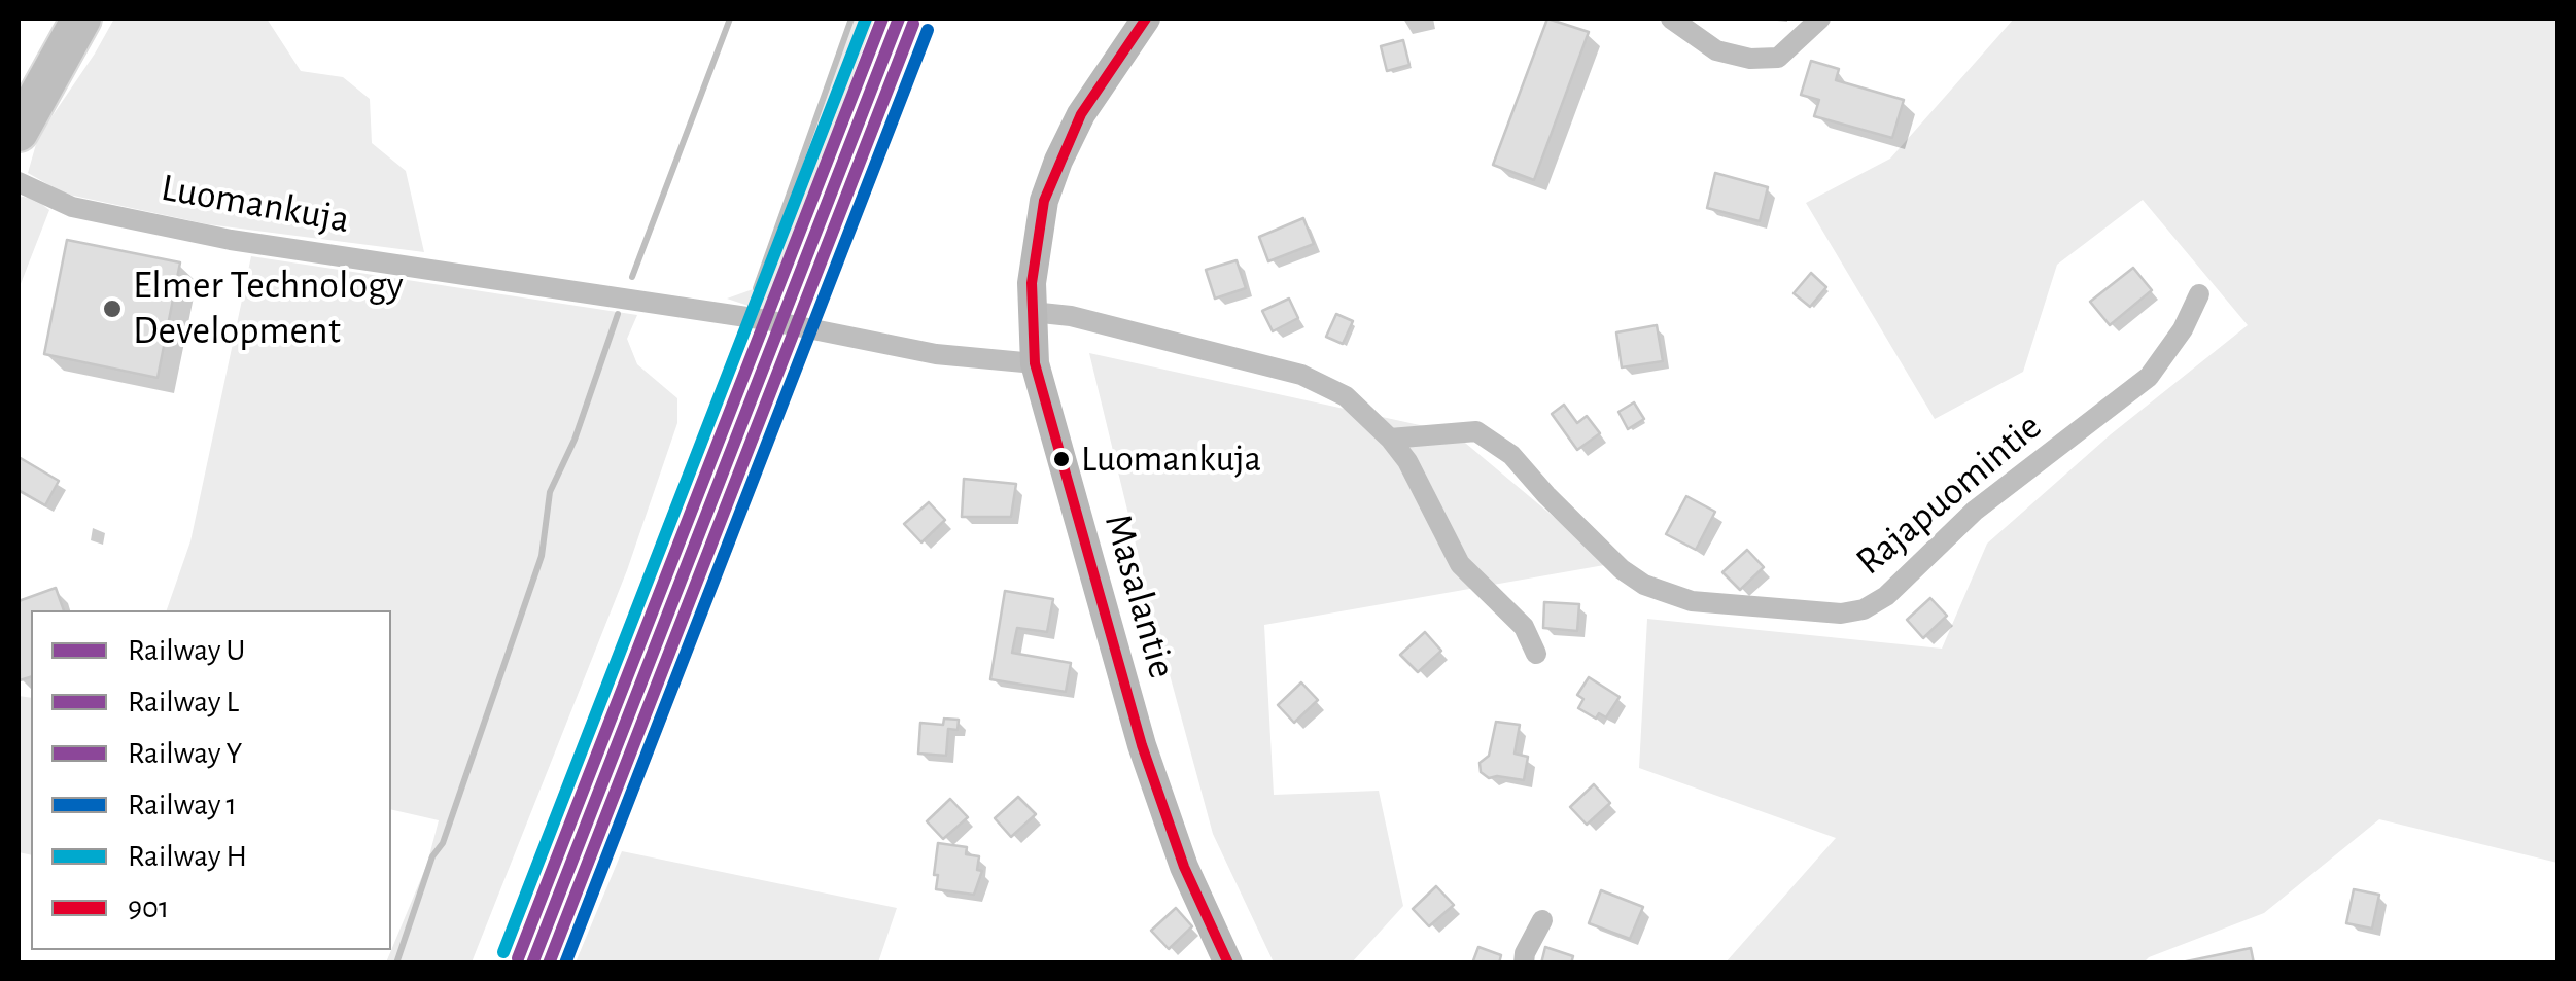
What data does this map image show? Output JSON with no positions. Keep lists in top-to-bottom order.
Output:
{
  "streets": {
    "street": ["Luomankuja", "Rajapuomintie", "Masalantie"]
  },
  "crossings": [
    ["Luomankuja", "Masalantie"]
  ],
  "places": ["Elmer Technology Development", "Luomankuja"],
  "lines": [
    "rail line U",
    "rail line Y",
    "rail line H",
    "transit line 901",
    "rail line L",
    "rail line 1"
  ],
  "legend": [
    "Railway U",
    "Railway L",
    "Railway Y",
    "Railway 1",
    "Railway H",
    "901"
  ]
}
